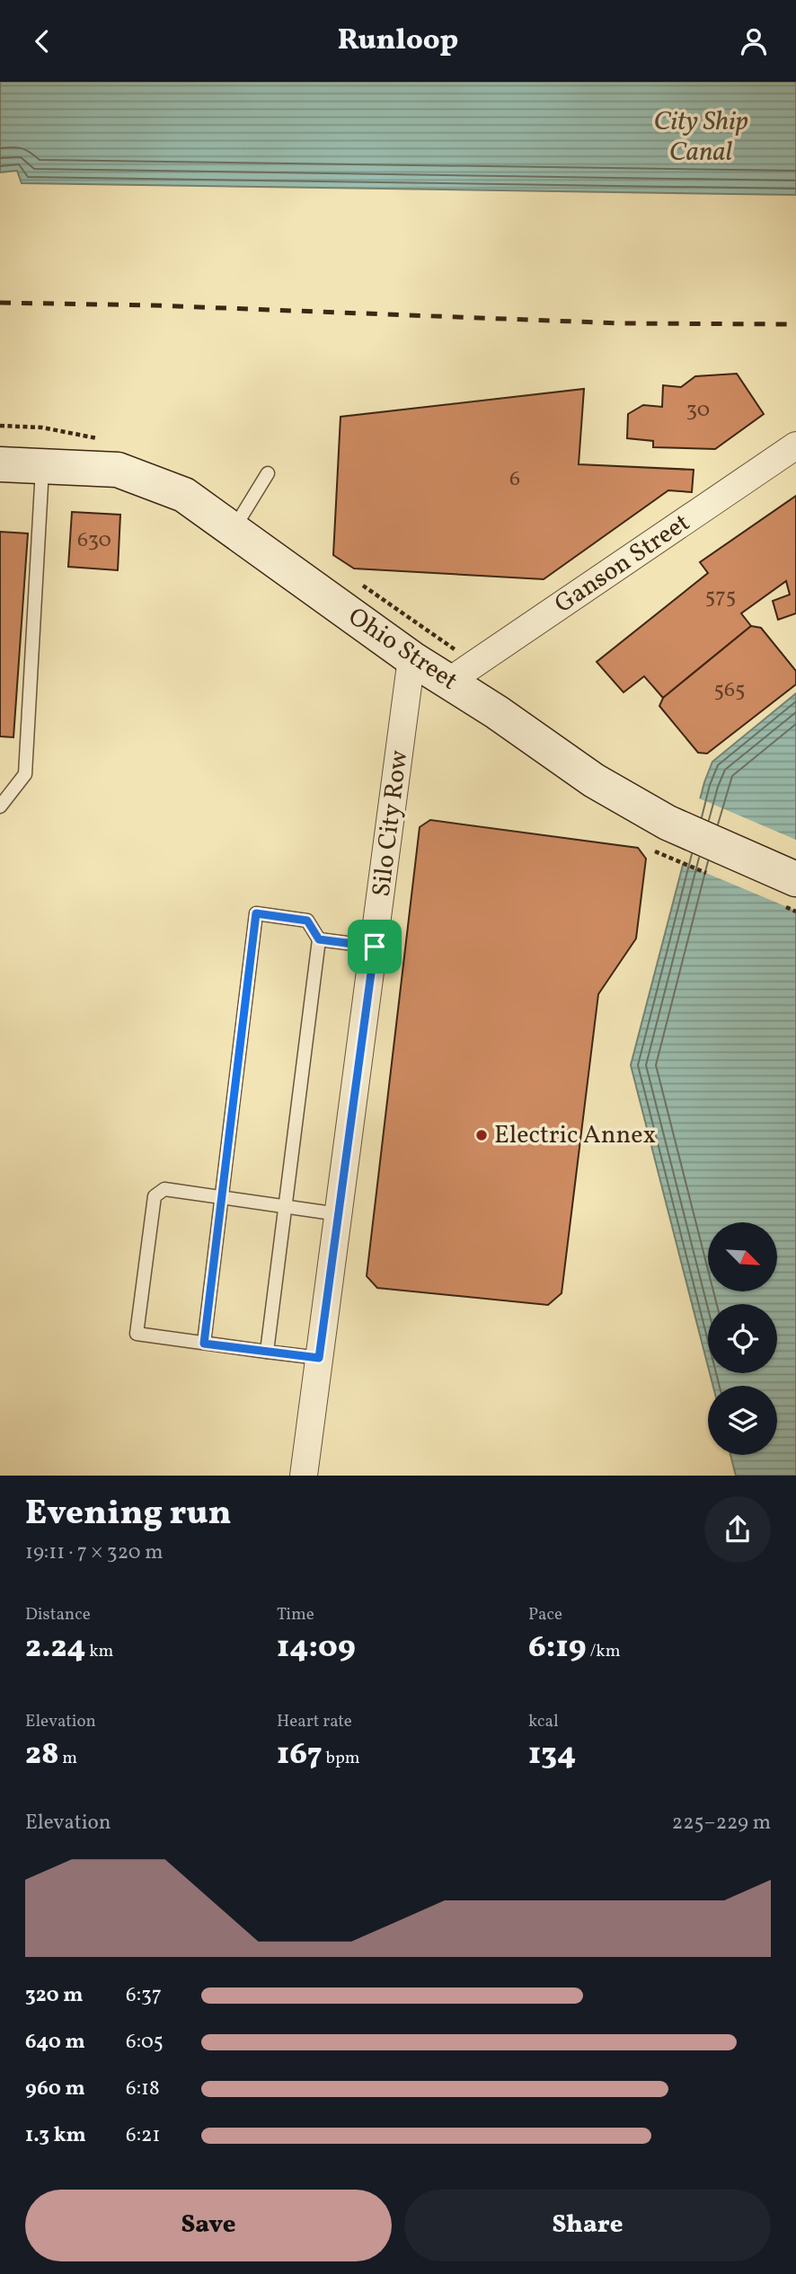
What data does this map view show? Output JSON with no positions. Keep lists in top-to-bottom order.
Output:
{
  "streets": {
    "street": ["Ganson Street", "Ohio Street", "Silo City Row"]
  },
  "crossings": [
    ["Ganson Street", "Ohio Street"],
    ["Ohio Street", "Silo City Row"]
  ],
  "water": ["City Ship Canal"],
  "places": ["Electric Annex"],
  "house_numbers": [
    "30",
    "6",
    "630",
    "575",
    "565"
  ],
  "north": "bottom right",
  "page": {
    "header": "Runloop",
    "heading": ["Evening run", "19:11 · 7 × 320 m"],
    "stats": [
      ["Distance", "2.24 km"],
      ["Time", "14:09"],
      ["Pace", "6:19 /km"],
      ["Elevation", "28 m"],
      ["Heart rate", "167 bpm"],
      ["kcal", "134"]
    ],
    "chart": ["Elevation", "225–229 m"],
    "list": [
      {
        "name": "320 m",
        "note": "6:37"
      },
      {
        "name": "640 m",
        "note": "6:05"
      },
      {
        "name": "960 m",
        "note": "6:18"
      },
      {
        "name": "1.3 km",
        "note": "6:21"
      }
    ],
    "buttons": ["Save", "Share"]
  }
}
